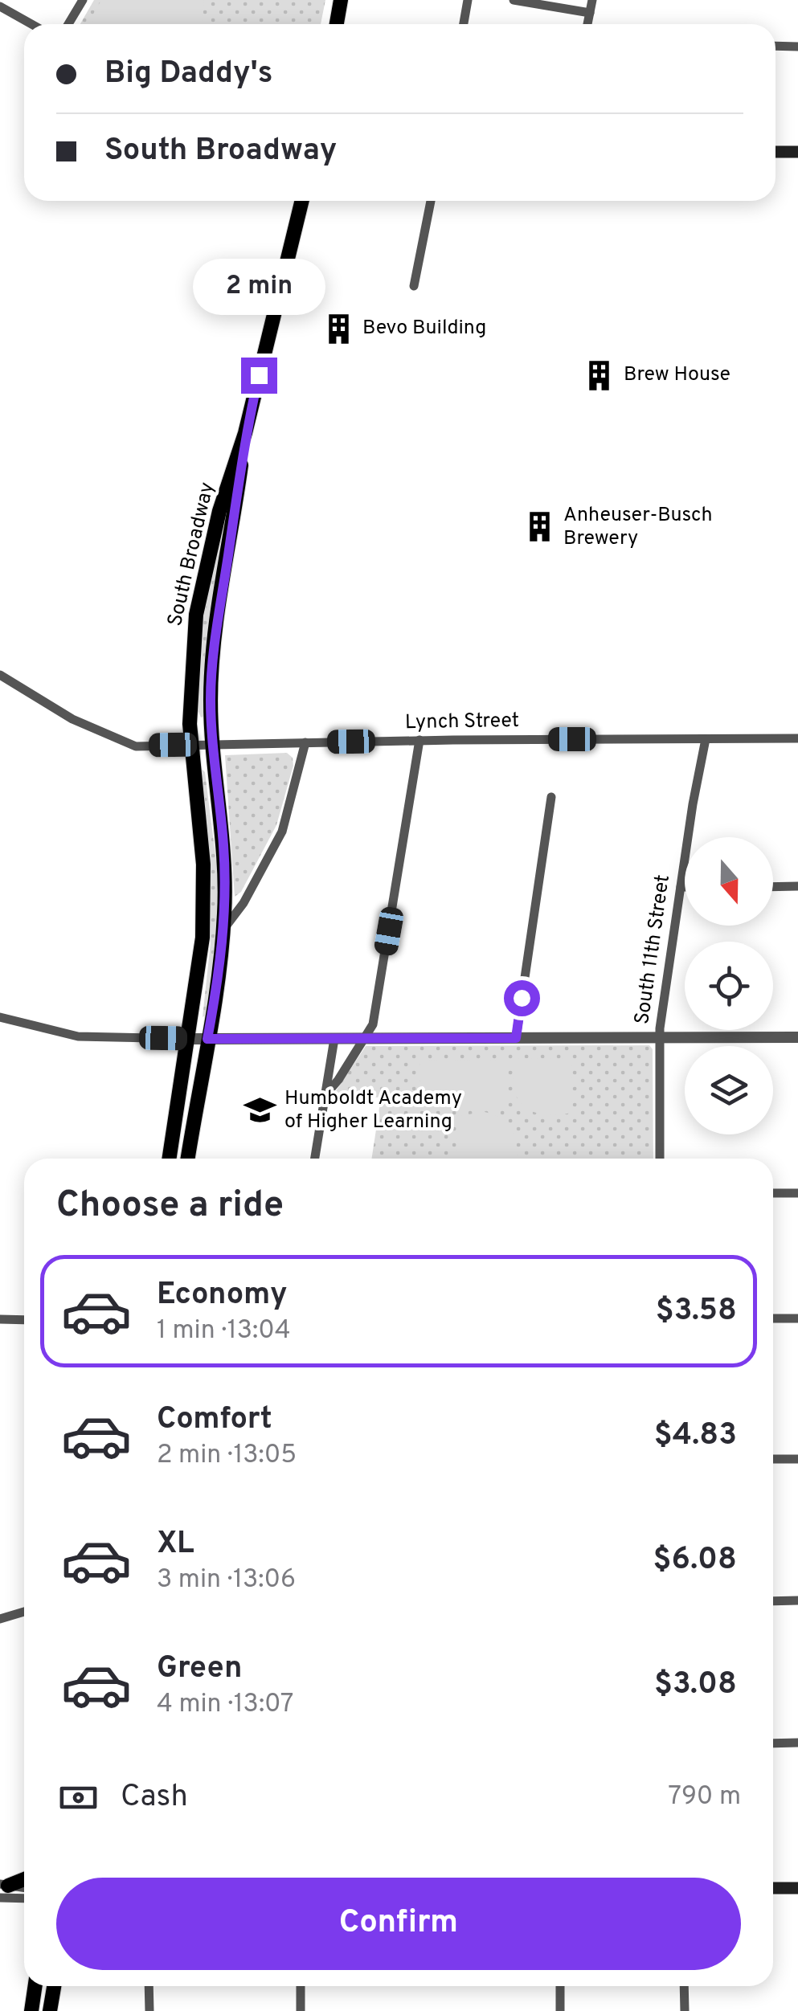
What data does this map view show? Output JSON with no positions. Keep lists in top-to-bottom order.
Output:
{
  "streets": {
    "main road": ["South Broadway"],
    "street": ["Lynch Street", "South 11th Street"]
  },
  "crossings": [
    ["South Broadway", "Lynch Street"],
    ["Lynch Street", "South 11th Street"]
  ],
  "places": {
    "building": ["Bevo Building", "Brew House", "Anheuser-Busch Brewery"],
    "school or university": ["Humboldt Academy of Higher Learning"]
  },
  "north": "bottom",
  "page": {
    "banner": ["Big Daddy's", "South Broadway"],
    "bubble": "2 min",
    "heading": "Choose a ride",
    "list": [
      {
        "name": "Economy",
        "note": "1 min · 13:04",
        "value": "$3.58"
      },
      {
        "name": "Comfort",
        "note": "2 min · 13:05",
        "value": "$4.83"
      },
      {
        "name": "XL",
        "note": "3 min · 13:06",
        "value": "$6.08"
      },
      {
        "name": "Green",
        "note": "4 min · 13:07",
        "value": "$3.08"
      }
    ],
    "pay": ["Cash", "790 m"],
    "buttons": "Confirm"
  }
}
